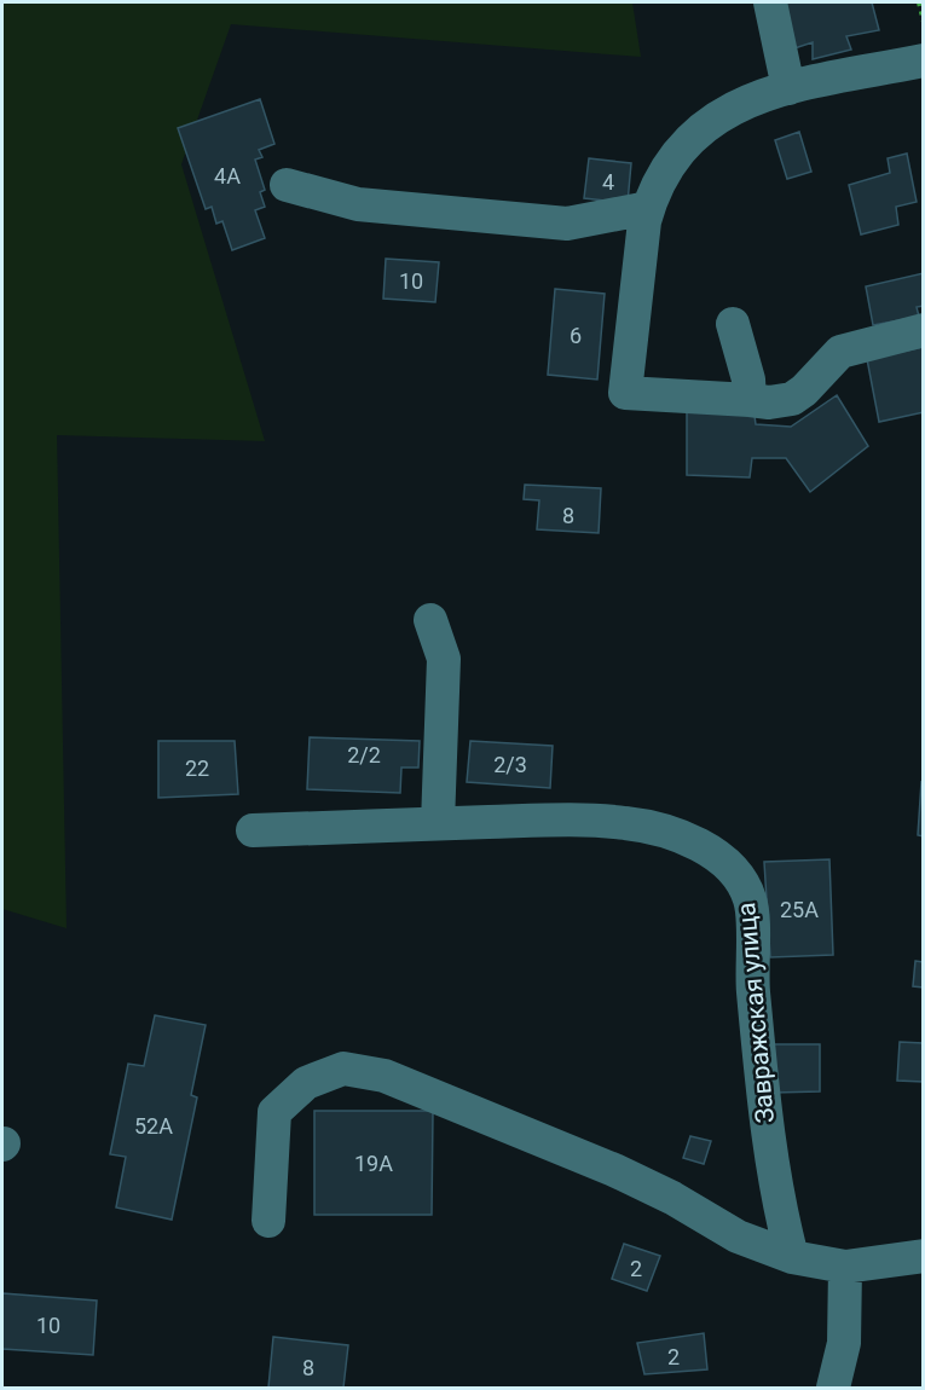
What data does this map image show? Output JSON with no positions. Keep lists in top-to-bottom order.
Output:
{
  "streets": {
    "street": ["Завражская улица"]
  },
  "house_numbers": [
    "4А",
    "4",
    "10",
    "6",
    "8",
    "2/2",
    "2/3",
    "22",
    "25А",
    "52А",
    "19А",
    "2",
    "10",
    "2",
    "8"
  ]
}
